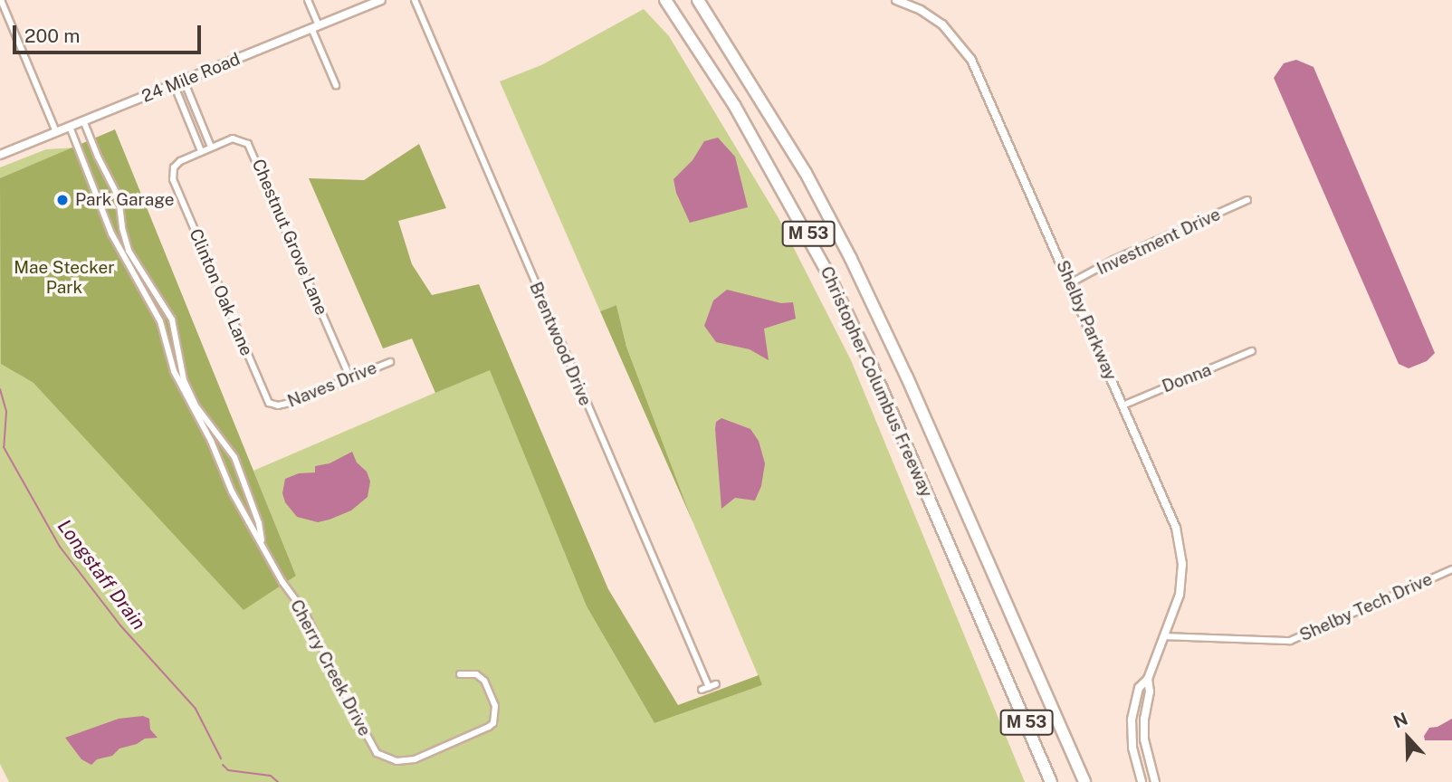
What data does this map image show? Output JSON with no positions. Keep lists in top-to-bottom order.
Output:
{
  "streets": {
    "highway": ["M 53", "Christopher Columbus Freeway"],
    "street": [
      "24 Mile Road",
      "Chestnut Grove Lane",
      "Investment Drive",
      "Clinton Oak Lane",
      "Shelby Parkway",
      "Brentwood Drive",
      "Donna",
      "Naves Drive",
      "Shelby Tech Drive",
      "Cherry Creek Drive"
    ]
  },
  "crossings": [
    ["24 Mile Road", "Cherry Creek Drive"],
    ["Chestnut Grove Lane", "Clinton Oak Lane"],
    ["Chestnut Grove Lane", "Naves Drive"],
    ["Investment Drive", "Shelby Parkway"],
    ["Clinton Oak Lane", "Naves Drive"],
    ["Shelby Parkway", "Donna"],
    ["Shelby Parkway", "Shelby Tech Drive"]
  ],
  "water": ["Longstaff Drain"],
  "parks": ["Mae Stecker Park"],
  "places": ["Park Garage"],
  "scale_bar": "200 m",
  "north": "top"
}
